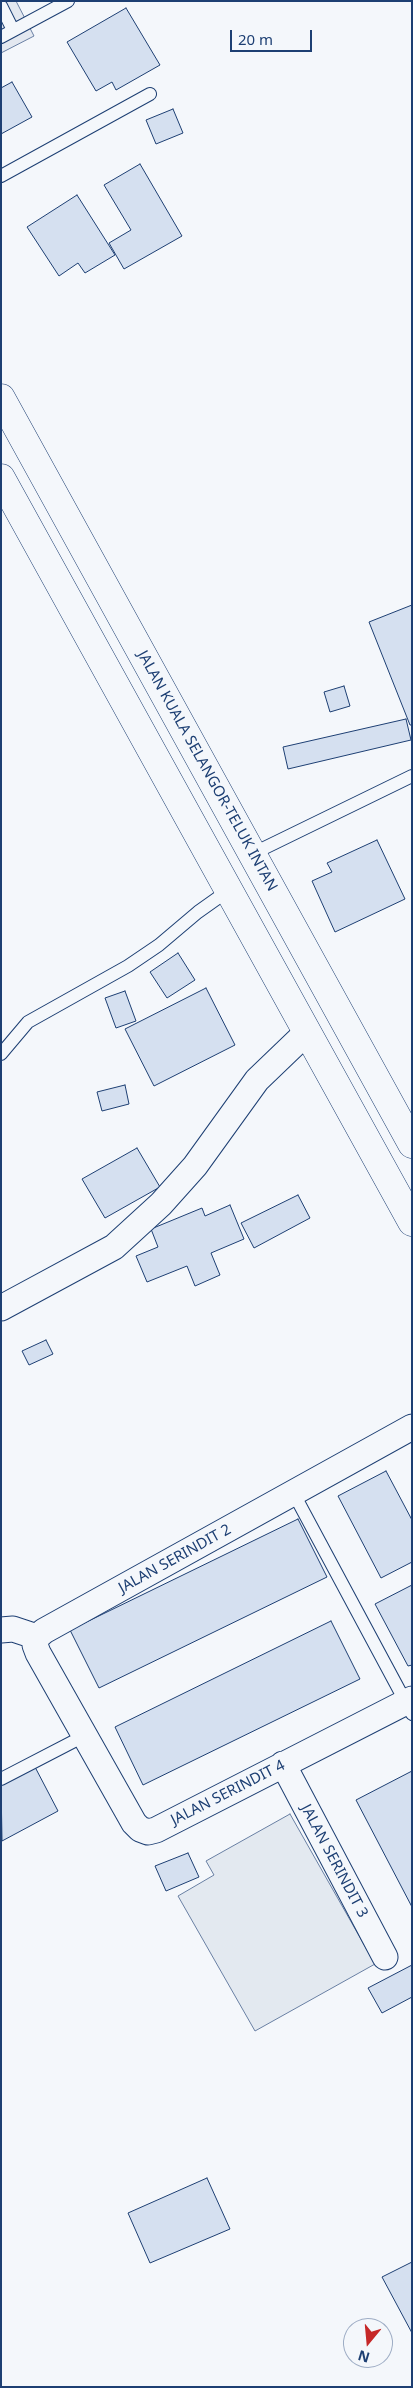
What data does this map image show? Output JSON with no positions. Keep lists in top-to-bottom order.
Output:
{
  "streets": {
    "highway": ["JALAN KUALA SELANGOR-TELUK INTAN"],
    "street": ["JALAN SERINDIT 2", "JALAN SERINDIT 4", "JALAN SERINDIT 3"]
  },
  "crossings": [
    ["JALAN SERINDIT 4", "JALAN SERINDIT 3"]
  ],
  "scale_bar": "20 m",
  "north": "bottom"
}
